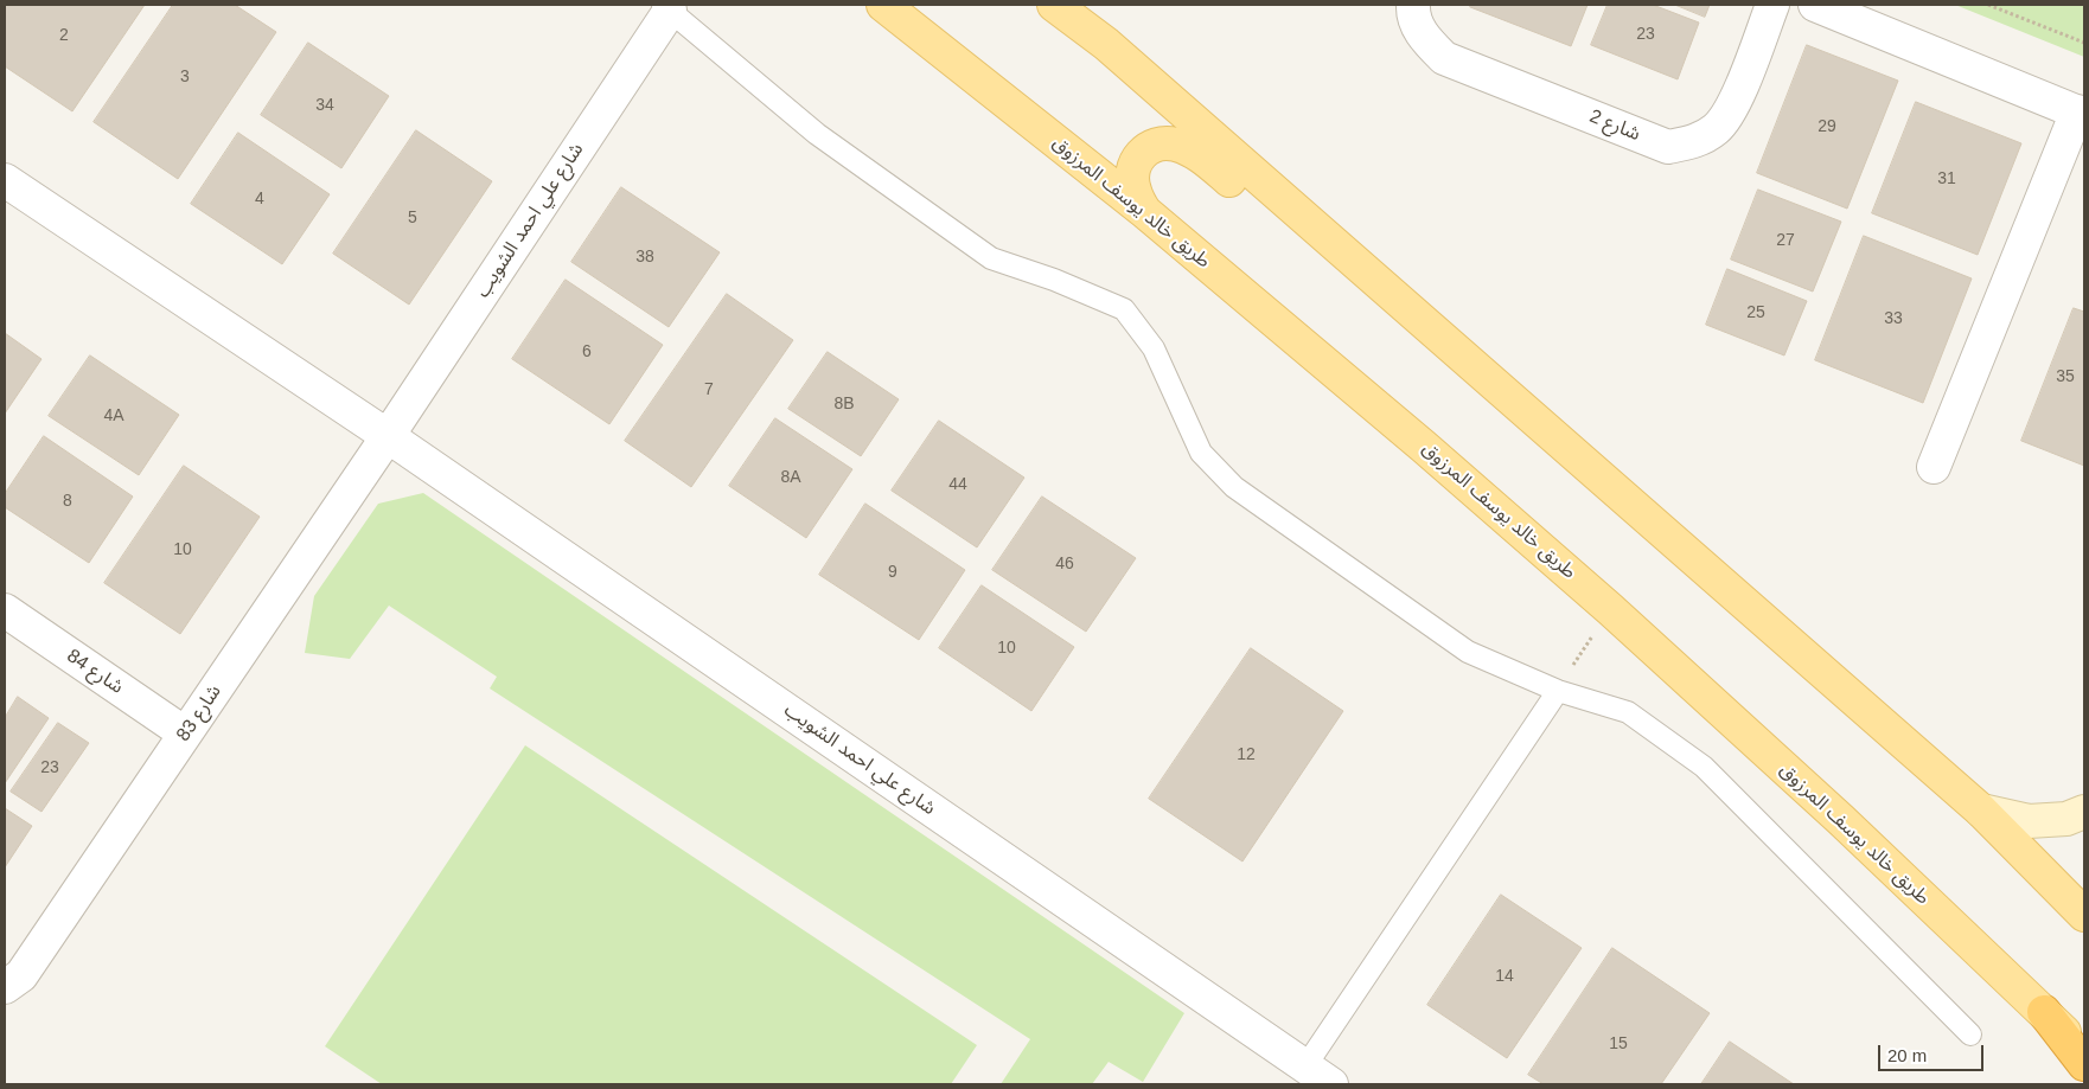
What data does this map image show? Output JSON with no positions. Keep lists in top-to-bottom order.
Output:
{
  "streets": {
    "main road": ["طريق خالد يوسف المرزوق"],
    "street": [
      "شارع 2",
      "شارع علي احمد الشويب",
      "شارع 84",
      "شارع 83"
    ]
  },
  "crossings": [
    ["شارع علي احمد الشويب", "شارع 83"],
    ["شارع 84", "شارع 83"]
  ],
  "house_numbers": [
    "23",
    "2",
    "3",
    "34",
    "29",
    "31",
    "4",
    "5",
    "27",
    "38",
    "25",
    "33",
    "6",
    "35",
    "7",
    "8B",
    "4A",
    "8A",
    "44",
    "8",
    "10",
    "46",
    "9",
    "10",
    "12",
    "23",
    "14",
    "15"
  ],
  "scale_bar": "20 m"
}
